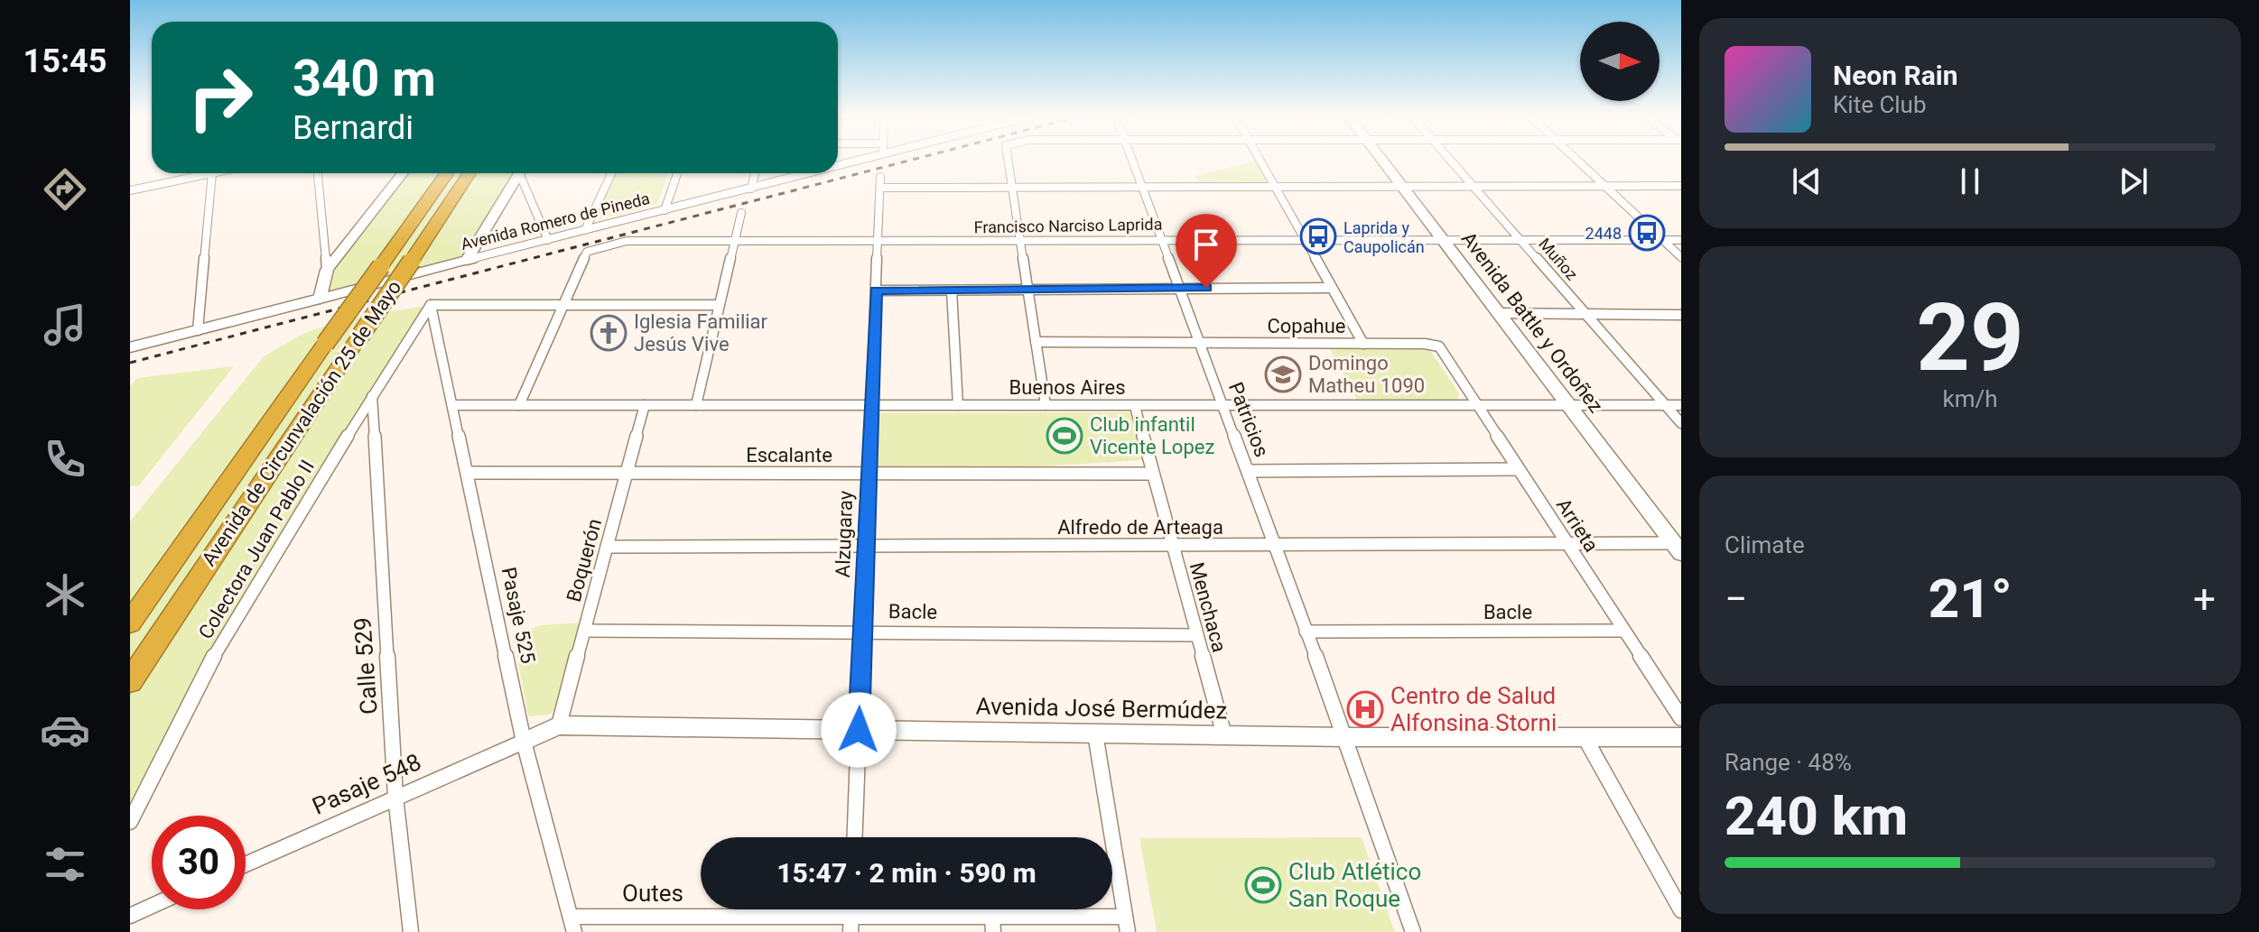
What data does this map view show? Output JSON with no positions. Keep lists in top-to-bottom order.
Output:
{
  "streets": {
    "highway": ["Avenida de Circunvalación 25 de Mayo"],
    "main road": ["Avenida Romero de Pineda", "Avenida Battle y Ordoñez"],
    "street": [
      "Francisco Narciso Laprida",
      "Muñoz",
      "Copahue",
      "Buenos Aires",
      "Patricios",
      "Escalante",
      "Arrieta",
      "Alfredo de Arteaga",
      "Alzugaray",
      "Colectora Juan Pablo II",
      "Boquerón",
      "Menchaca",
      "Bacle",
      "Pasaje 525",
      "Calle 529",
      "Avenida José Bermúdez",
      "Pasaje 548",
      "Outes"
    ]
  },
  "crossings": [
    ["Francisco Narciso Laprida", "Muñoz"],
    ["Francisco Narciso Laprida", "Avenida Battle y Ordoñez"],
    ["Francisco Narciso Laprida", "Patricios"],
    ["Francisco Narciso Laprida", "Alzugaray"],
    ["Muñoz", "Buenos Aires"],
    ["Avenida Battle y Ordoñez", "Buenos Aires"],
    ["Avenida Battle y Ordoñez", "Alfredo de Arteaga"],
    ["Copahue", "Patricios"],
    ["Copahue", "Arrieta"],
    ["Buenos Aires", "Patricios"],
    ["Buenos Aires", "Arrieta"],
    ["Buenos Aires", "Alzugaray"],
    ["Buenos Aires", "Boquerón"],
    ["Buenos Aires", "Menchaca"],
    ["Buenos Aires", "Pasaje 525"],
    ["Patricios", "Alfredo de Arteaga"],
    ["Patricios", "Bacle"],
    ["Patricios", "Avenida José Bermúdez"],
    ["Escalante", "Alzugaray"],
    ["Escalante", "Boquerón"],
    ["Escalante", "Menchaca"],
    ["Escalante", "Pasaje 525"],
    ["Arrieta", "Alfredo de Arteaga"],
    ["Arrieta", "Bacle"],
    ["Alfredo de Arteaga", "Alzugaray"],
    ["Alfredo de Arteaga", "Boquerón"],
    ["Alfredo de Arteaga", "Menchaca"],
    ["Alzugaray", "Bacle"],
    ["Alzugaray", "Avenida José Bermúdez"],
    ["Colectora Juan Pablo II", "Pasaje 525"],
    ["Colectora Juan Pablo II", "Calle 529"],
    ["Boquerón", "Bacle"],
    ["Boquerón", "Avenida José Bermúdez"],
    ["Menchaca", "Bacle"],
    ["Menchaca", "Avenida José Bermúdez"],
    ["Pasaje 525", "Avenida José Bermúdez"],
    ["Pasaje 525", "Pasaje 548"],
    ["Pasaje 525", "Outes"],
    ["Calle 529", "Pasaje 548"],
    ["Avenida José Bermúdez", "Pasaje 548"]
  ],
  "places": {
    "bus stop": ["2448", "Laprida y Caupolicán"],
    "church": ["Iglesia Familiar Jesús Vive"],
    "school or university": ["Domingo Matheu 1090"],
    "sports": ["Club infantil Vicente Lopez", "Club Atlético San Roque"],
    "hospital": ["Centro de Salud Alfonsina Storni"]
  },
  "north": "right",
  "page": {
    "tabs": "15:45",
    "turn": ["340 m", "Bernardi"],
    "song": ["Neon Rain", "Kite Club"],
    "tile": [
      ["29", "km/h"],
      "Climate",
      ["Range · 48%", "240 km"]
    ],
    "heat": ["−", "21°", "+"],
    "limit": "30",
    "trip": "15:47 · 2 min · 590 m"
  }
}
